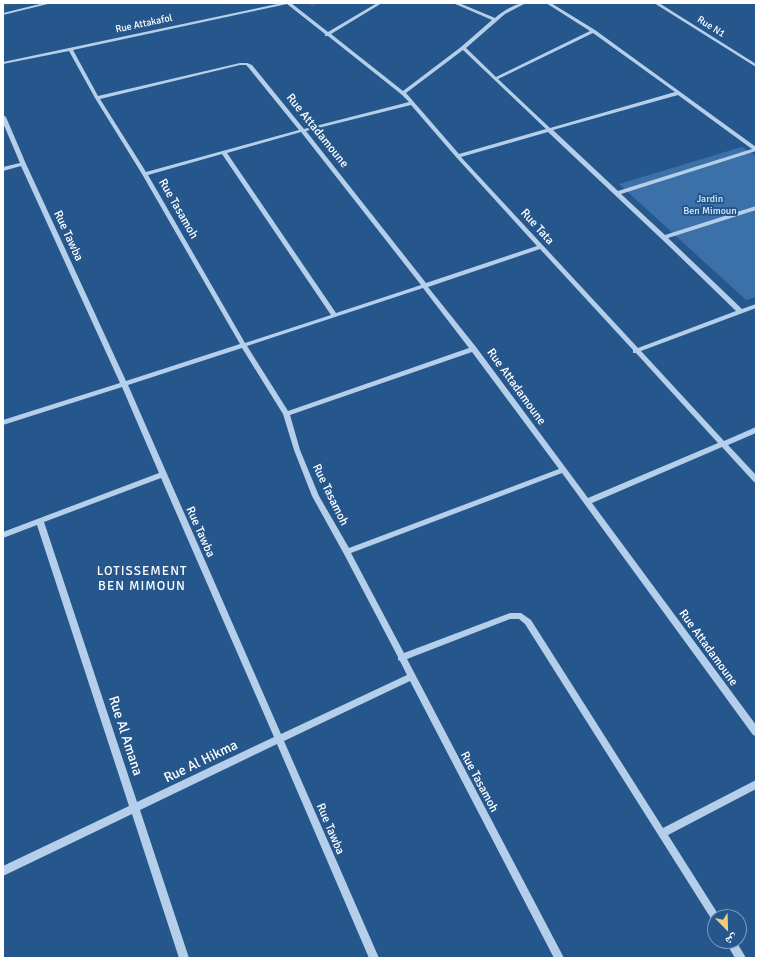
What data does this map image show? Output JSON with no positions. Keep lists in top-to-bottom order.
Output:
{
  "streets": {
    "street": [
      "Rue Attakafol",
      "Rue N1",
      "Rue Attadamoune",
      "Rue Tasamoh",
      "Rue Tata",
      "Rue Tawba",
      "Rue Al Amana",
      "Rue Al Hikma"
    ]
  },
  "crossings": [
    ["Rue Attakafol", "Rue Tasamoh"],
    ["Rue Attakafol", "Rue Tata"],
    ["Rue Attadamoune", "Rue Tasamoh"],
    ["Rue Tasamoh", "Rue Al Hikma"],
    ["Rue Tawba", "Rue Al Hikma"],
    ["Rue Al Amana", "Rue Al Hikma"]
  ],
  "districts": ["LOTISSEMENT BEN MIMOUN"],
  "parks": ["Jardin Ben Mimoun"],
  "north": "bottom right"
}
